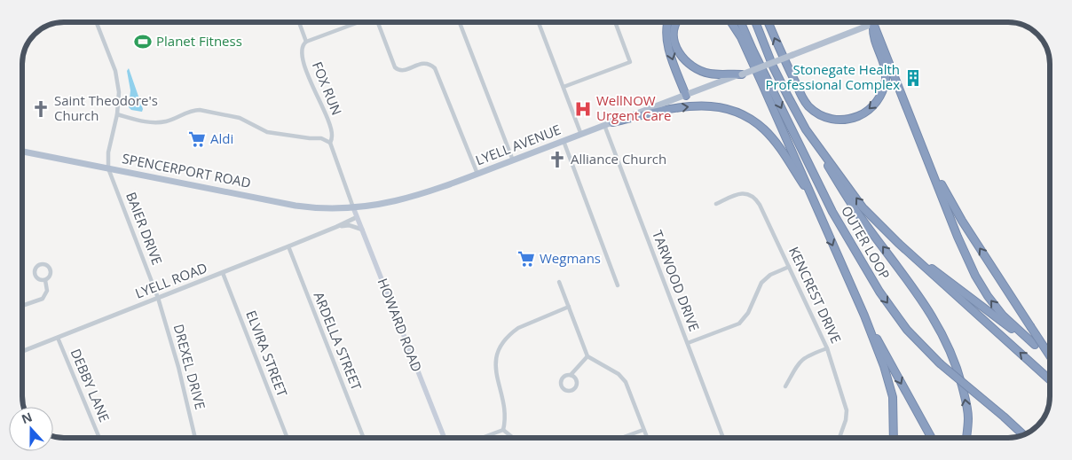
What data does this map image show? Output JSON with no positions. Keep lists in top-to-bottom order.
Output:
{
  "streets": {
    "highway": ["OUTER LOOP"],
    "main road": ["LYELL AVENUE", "SPENCERPORT ROAD", "HOWARD ROAD"],
    "street": [
      "FOX RUN",
      "BAIER DRIVE",
      "LYELL ROAD",
      "TARWOOD DRIVE",
      "KENCREST DRIVE",
      "ARDELLA STREET",
      "ELVIRA STREET",
      "DREXEL DRIVE",
      "DEBBY LANE"
    ]
  },
  "crossings": [
    ["FOX RUN", "LYELL AVENUE"],
    ["FOX RUN", "SPENCERPORT ROAD"],
    ["FOX RUN", "HOWARD ROAD"],
    ["LYELL AVENUE", "SPENCERPORT ROAD"],
    ["LYELL AVENUE", "TARWOOD DRIVE"],
    ["LYELL AVENUE", "HOWARD ROAD"],
    ["SPENCERPORT ROAD", "BAIER DRIVE"],
    ["SPENCERPORT ROAD", "HOWARD ROAD"],
    ["BAIER DRIVE", "LYELL ROAD"],
    ["BAIER DRIVE", "DREXEL DRIVE"],
    ["LYELL ROAD", "HOWARD ROAD"],
    ["LYELL ROAD", "ARDELLA STREET"],
    ["LYELL ROAD", "ELVIRA STREET"],
    ["LYELL ROAD", "DREXEL DRIVE"],
    ["LYELL ROAD", "DEBBY LANE"]
  ],
  "places": {
    "sports": ["Planet Fitness"],
    "building": ["Stonegate Health Professional Complex"],
    "church": ["Saint Theodore's Church", "Alliance Church"],
    "hospital": ["WellNOW Urgent Care"],
    "supermarket": ["Aldi", "Wegmans"]
  },
  "north": "top"
}
